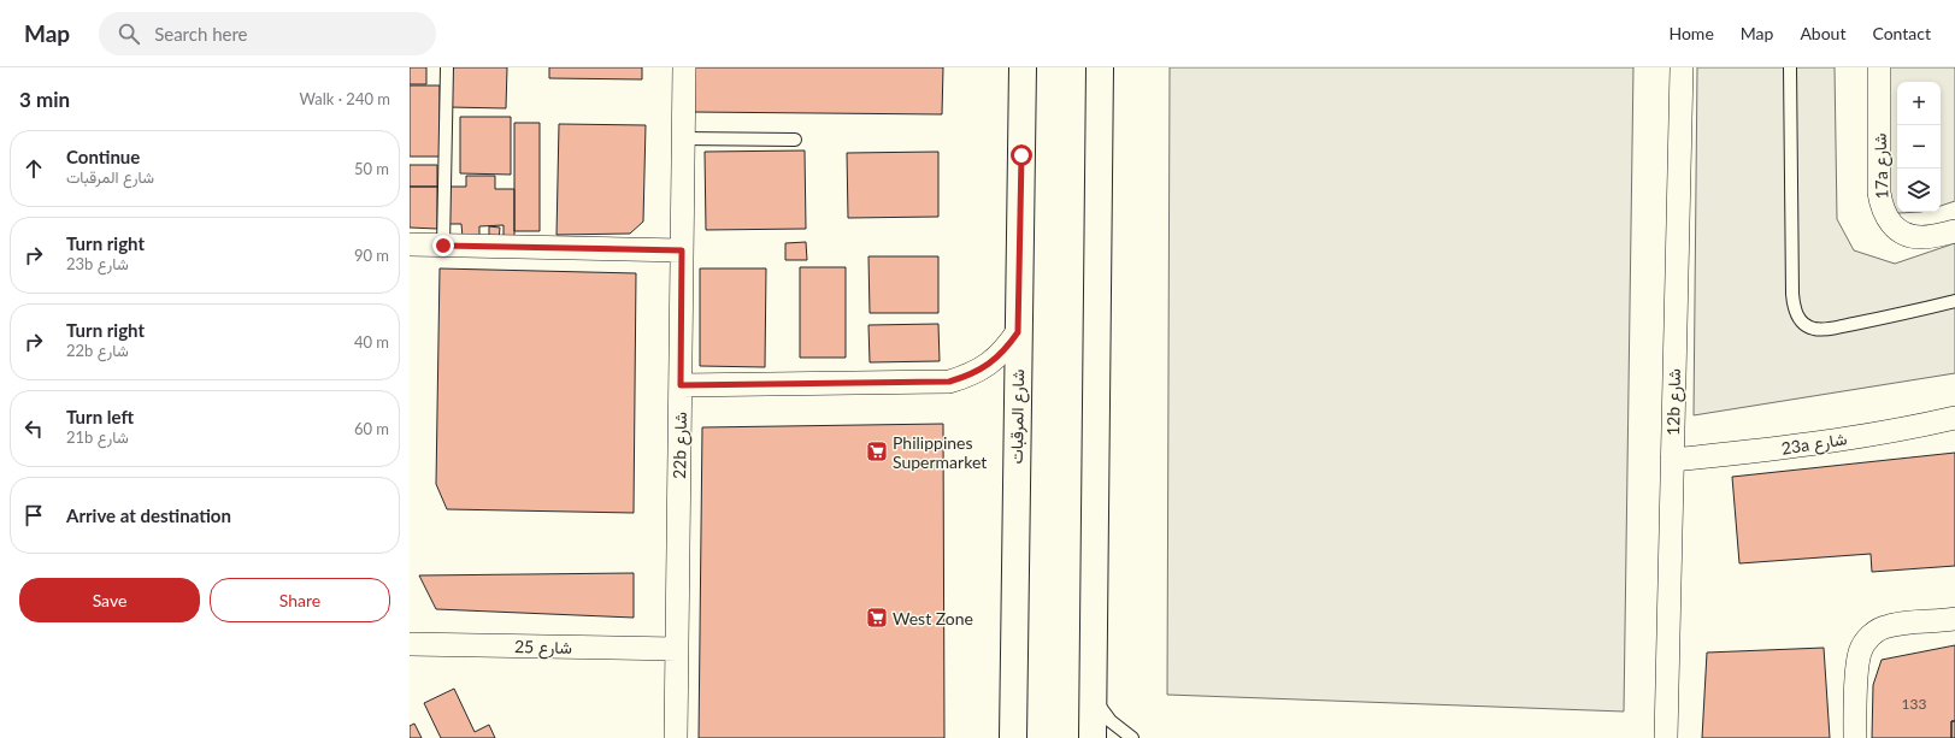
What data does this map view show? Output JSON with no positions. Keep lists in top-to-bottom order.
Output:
{
  "streets": {
    "street": [
      "17a شارع",
      "12b شارع",
      "شارع المرقبات",
      "23a شارع",
      "22b شارع",
      "شارع 25"
    ]
  },
  "crossings": [
    ["12b شارع", "23a شارع"],
    ["22b شارع", "شارع 25"]
  ],
  "places": {
    "supermarket": ["Philippines Supermarket", "West Zone"]
  },
  "house_numbers": ["133"],
  "page": {
    "header": "Map",
    "search": "Search here",
    "nav": [
      "Home",
      "Map",
      "About",
      "Contact"
    ],
    "heading": ["3 min", "Walk · 240 m"],
    "map_buttons": ["+", "−"],
    "list": [
      ["Continue", "شارع المرقبات", "50 m"],
      ["Turn right", "23b شارع", "90 m"],
      ["Turn right", "22b شارع", "40 m"],
      ["Turn left", "21b شارع", "60 m"],
      "Arrive at destination"
    ],
    "buttons": ["Save", "Share"]
  }
}
